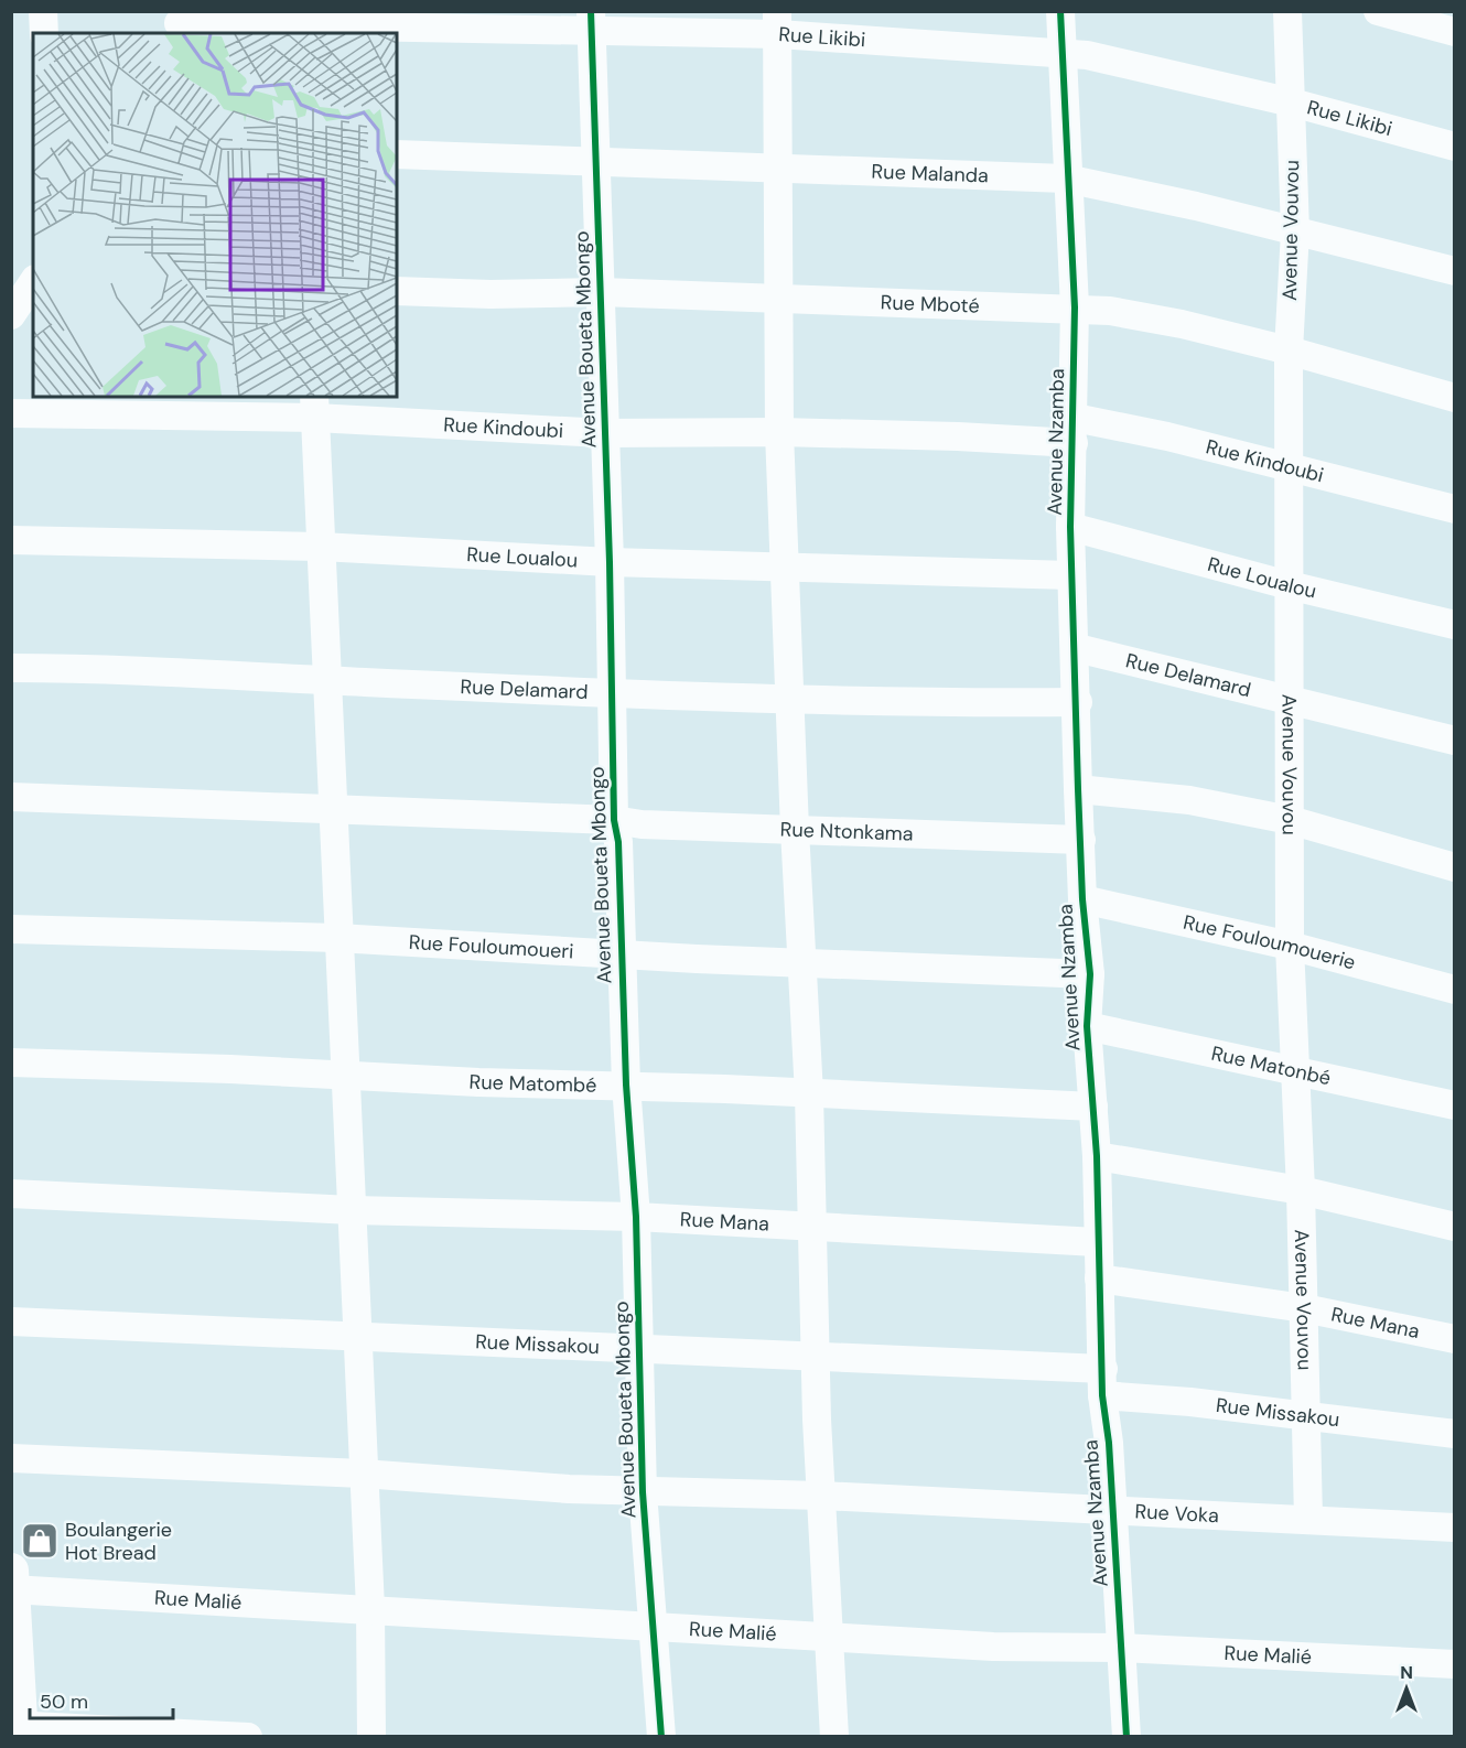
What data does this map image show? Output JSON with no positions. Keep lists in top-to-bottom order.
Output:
{
  "streets": {
    "street": [
      "Rue Likibi",
      "Rue Malanda",
      "Avenue Vouvou",
      "Rue Mboté",
      "Avenue Boueta Mbongo",
      "Rue Kindoubi",
      "Avenue Nzamba",
      "Rue Loualou",
      "Rue Delamard",
      "Rue Ntonkama",
      "Rue Fouloumouerie",
      "Rue Fouloumoueri",
      "Rue Matonbé",
      "Rue Matombé",
      "Rue Mana",
      "Rue Missakou",
      "Rue Voka",
      "Rue Malié"
    ]
  },
  "crossings": [
    ["Rue Likibi", "Avenue Vouvou"],
    ["Rue Likibi", "Avenue Boueta Mbongo"],
    ["Rue Likibi", "Avenue Nzamba"],
    ["Rue Malanda", "Avenue Vouvou"],
    ["Rue Malanda", "Avenue Boueta Mbongo"],
    ["Rue Malanda", "Avenue Nzamba"],
    ["Avenue Vouvou", "Rue Mboté"],
    ["Avenue Vouvou", "Rue Kindoubi"],
    ["Avenue Vouvou", "Rue Loualou"],
    ["Avenue Vouvou", "Rue Delamard"],
    ["Avenue Vouvou", "Rue Fouloumouerie"],
    ["Avenue Vouvou", "Rue Matonbé"],
    ["Avenue Vouvou", "Rue Mana"],
    ["Avenue Vouvou", "Rue Missakou"],
    ["Avenue Vouvou", "Rue Voka"],
    ["Rue Mboté", "Avenue Boueta Mbongo"],
    ["Rue Mboté", "Avenue Nzamba"],
    ["Avenue Boueta Mbongo", "Rue Kindoubi"],
    ["Avenue Boueta Mbongo", "Rue Loualou"],
    ["Avenue Boueta Mbongo", "Rue Delamard"],
    ["Avenue Boueta Mbongo", "Rue Ntonkama"],
    ["Avenue Boueta Mbongo", "Rue Fouloumoueri"],
    ["Avenue Boueta Mbongo", "Rue Matombé"],
    ["Avenue Boueta Mbongo", "Rue Mana"],
    ["Avenue Boueta Mbongo", "Rue Missakou"],
    ["Avenue Boueta Mbongo", "Rue Voka"],
    ["Avenue Boueta Mbongo", "Rue Malié"],
    ["Rue Kindoubi", "Avenue Nzamba"],
    ["Avenue Nzamba", "Rue Loualou"],
    ["Avenue Nzamba", "Rue Delamard"],
    ["Avenue Nzamba", "Rue Ntonkama"],
    ["Avenue Nzamba", "Rue Fouloumouerie"],
    ["Avenue Nzamba", "Rue Fouloumoueri"],
    ["Avenue Nzamba", "Rue Matonbé"],
    ["Avenue Nzamba", "Rue Matombé"],
    ["Avenue Nzamba", "Rue Mana"],
    ["Avenue Nzamba", "Rue Missakou"],
    ["Avenue Nzamba", "Rue Voka"],
    ["Avenue Nzamba", "Rue Malié"]
  ],
  "places": {
    "shop": ["Boulangerie Hot Bread"]
  },
  "scale_bar": "50 m",
  "north": "top"
}
